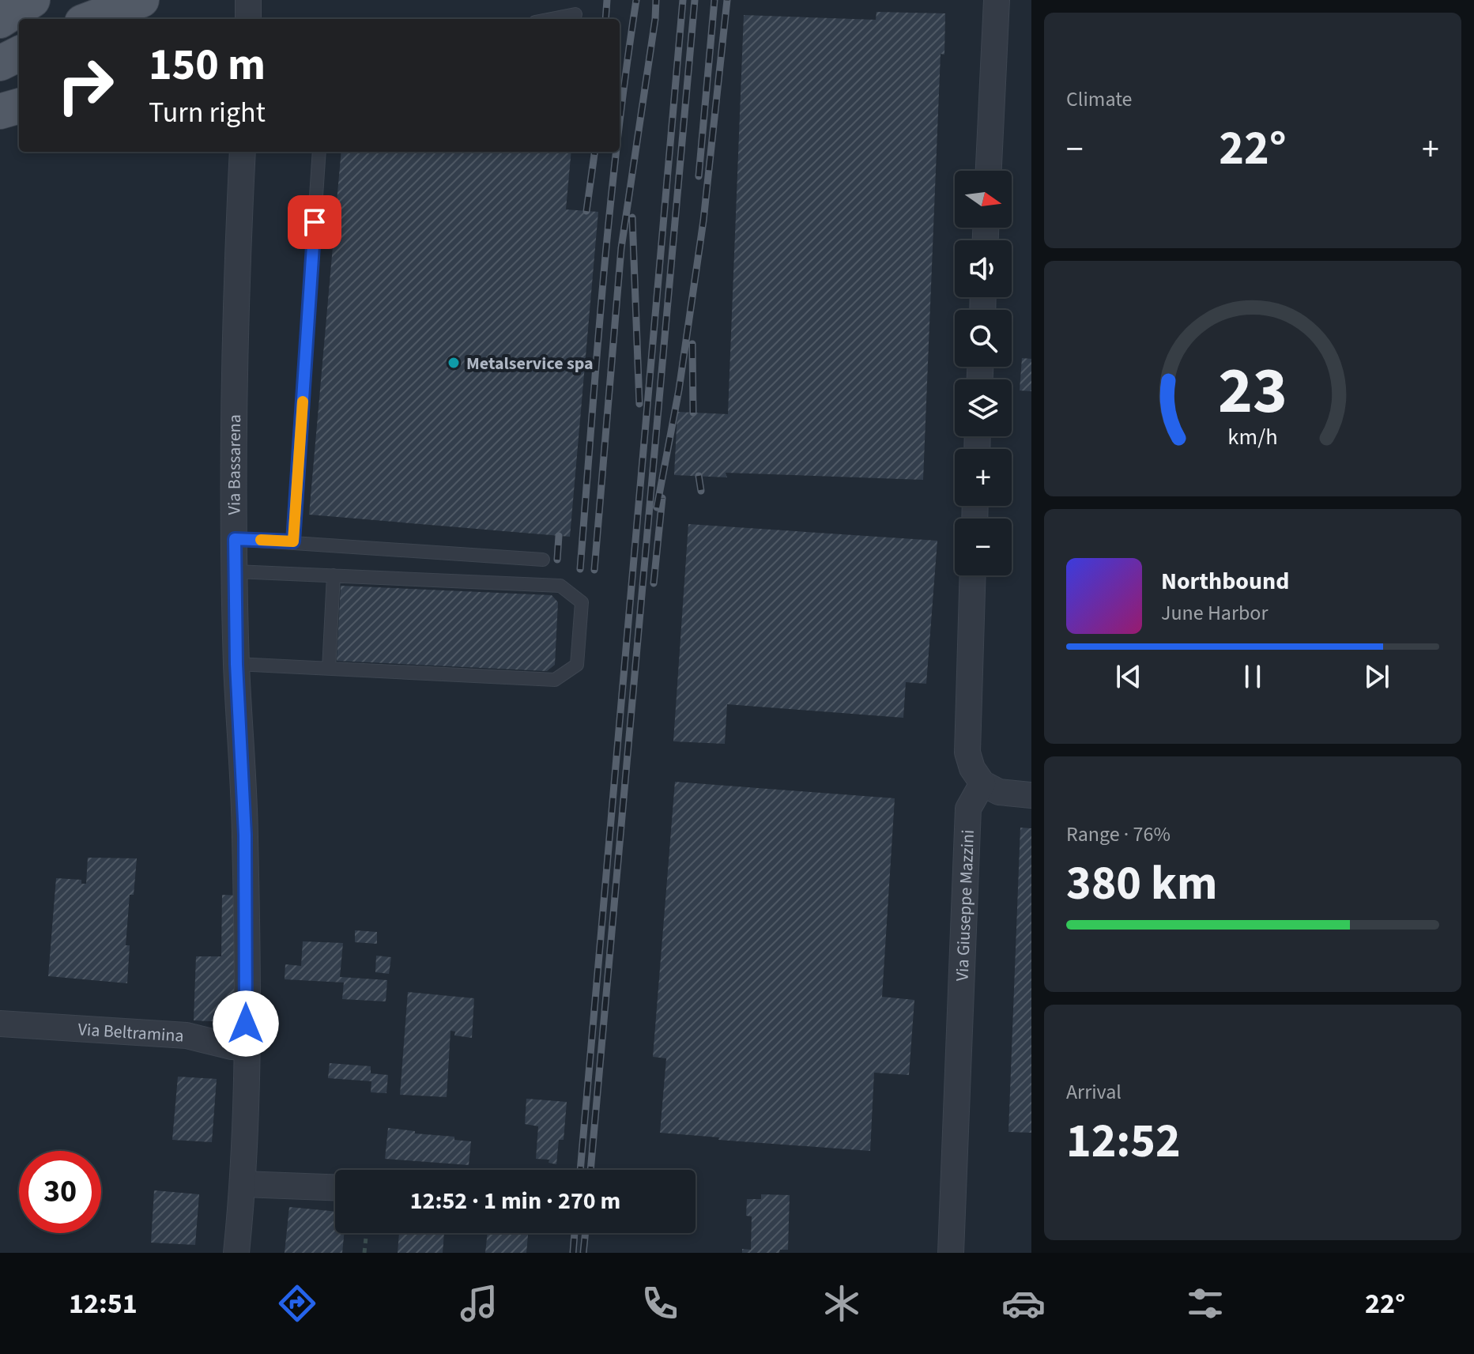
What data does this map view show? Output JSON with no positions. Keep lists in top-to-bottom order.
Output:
{
  "streets": {
    "street": ["Via Bassarena", "Via Giuseppe Mazzini", "Via Beltramina"]
  },
  "crossings": [
    ["Via Bassarena", "Via Beltramina"]
  ],
  "places": ["Metalservice spa"],
  "north": "right",
  "page": {
    "tile": [
      "Climate",
      ["Range · 76%", "380 km"],
      ["Arrival", "12:52"]
    ],
    "turn": ["150 m", "Turn right"],
    "heat": ["−", "22°", "+"],
    "map_buttons": ["+", "−"],
    "song": ["Northbound", "June Harbor"],
    "limit": "30",
    "trip": "12:52 · 1 min · 270 m",
    "tabs": ["12:51", "22°"],
    "gauge": ["23", "km/h"]
  }
}
